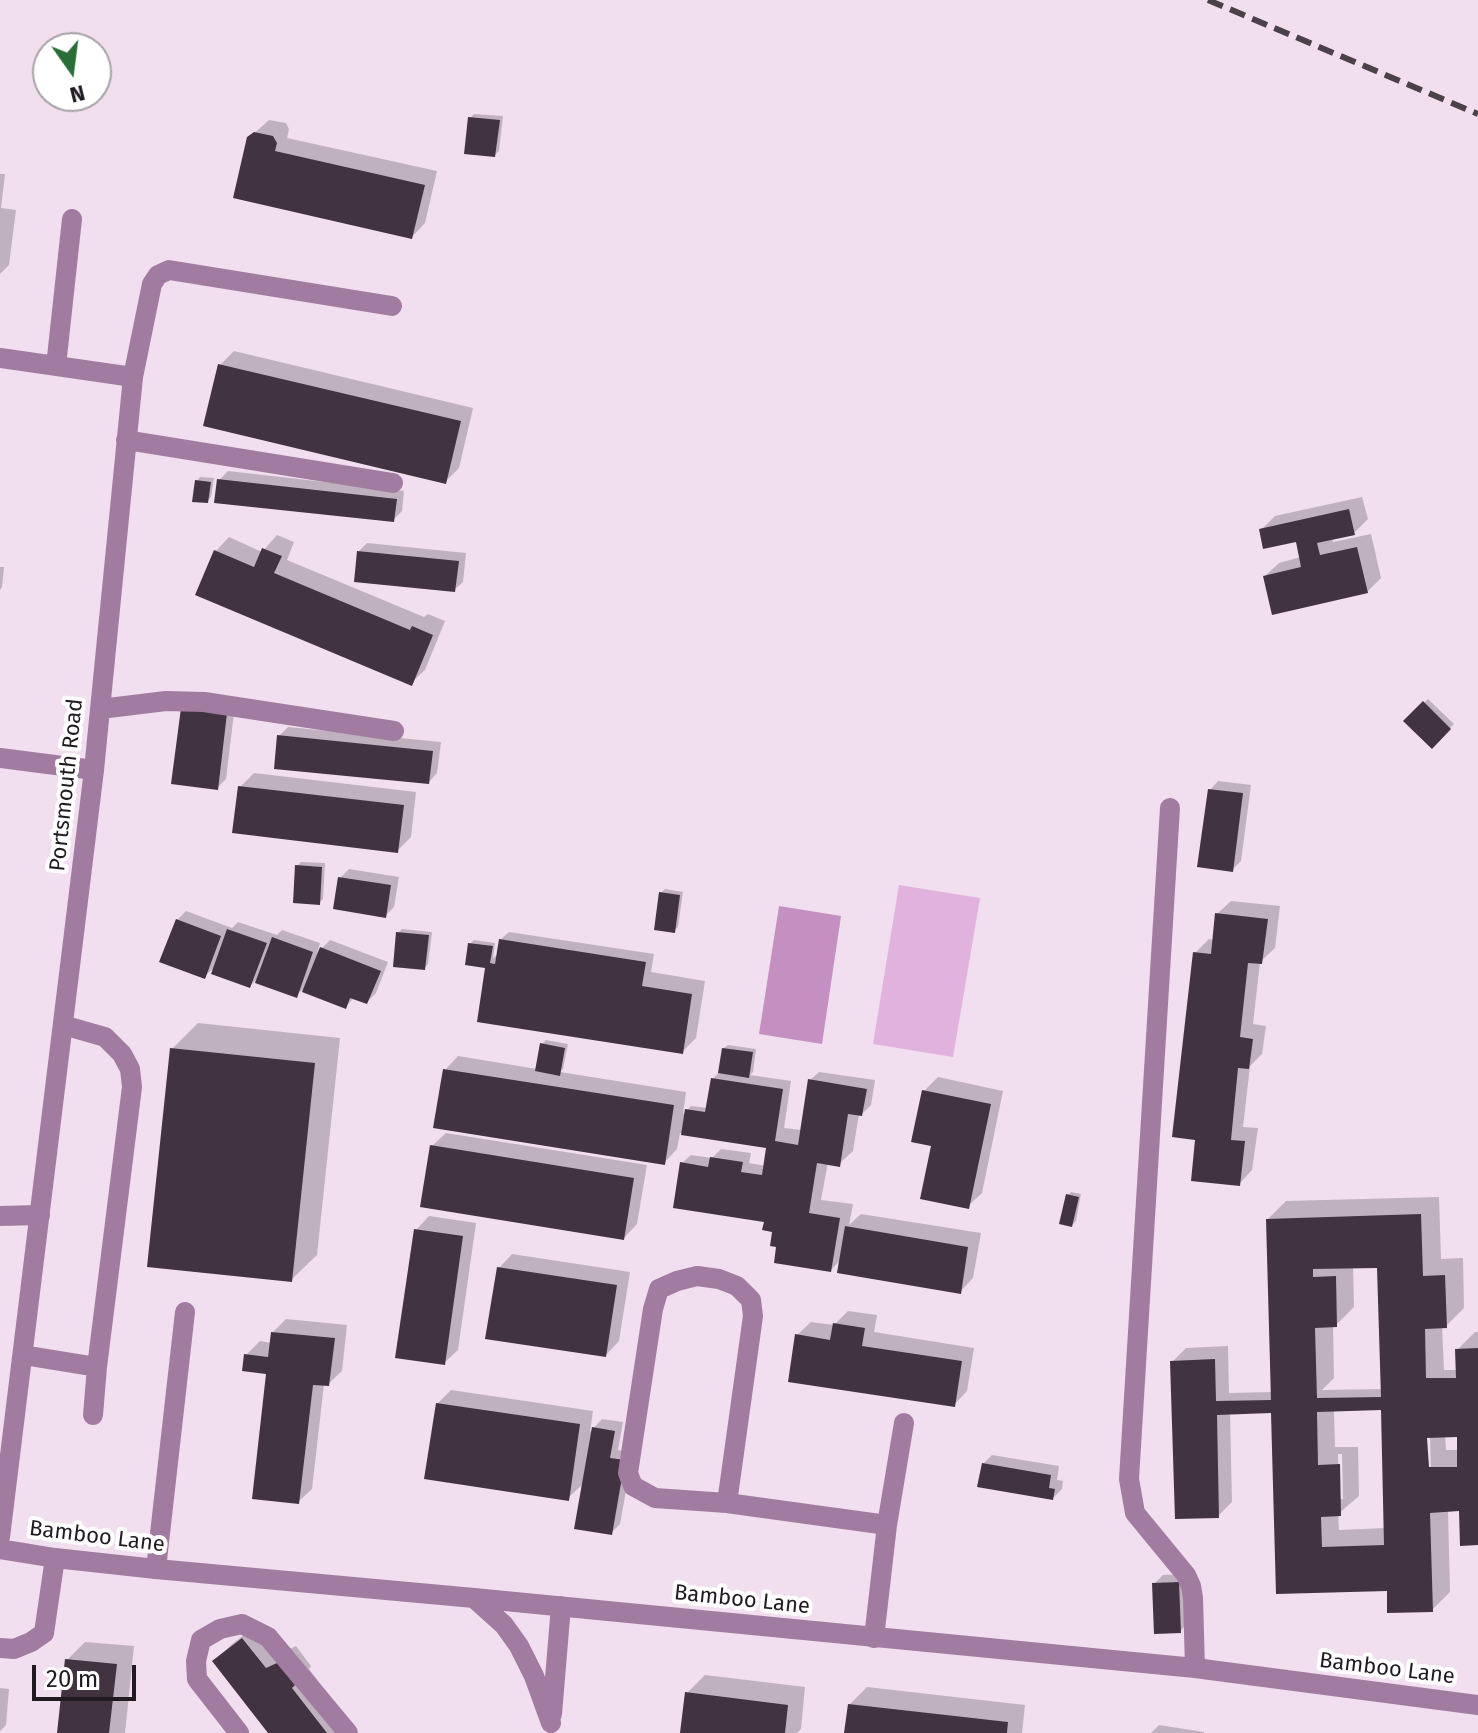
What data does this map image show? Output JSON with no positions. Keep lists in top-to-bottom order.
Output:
{
  "streets": {
    "street": ["Portsmouth Road", "Bamboo Lane"]
  },
  "scale_bar": "20 m",
  "north": "bottom"
}
